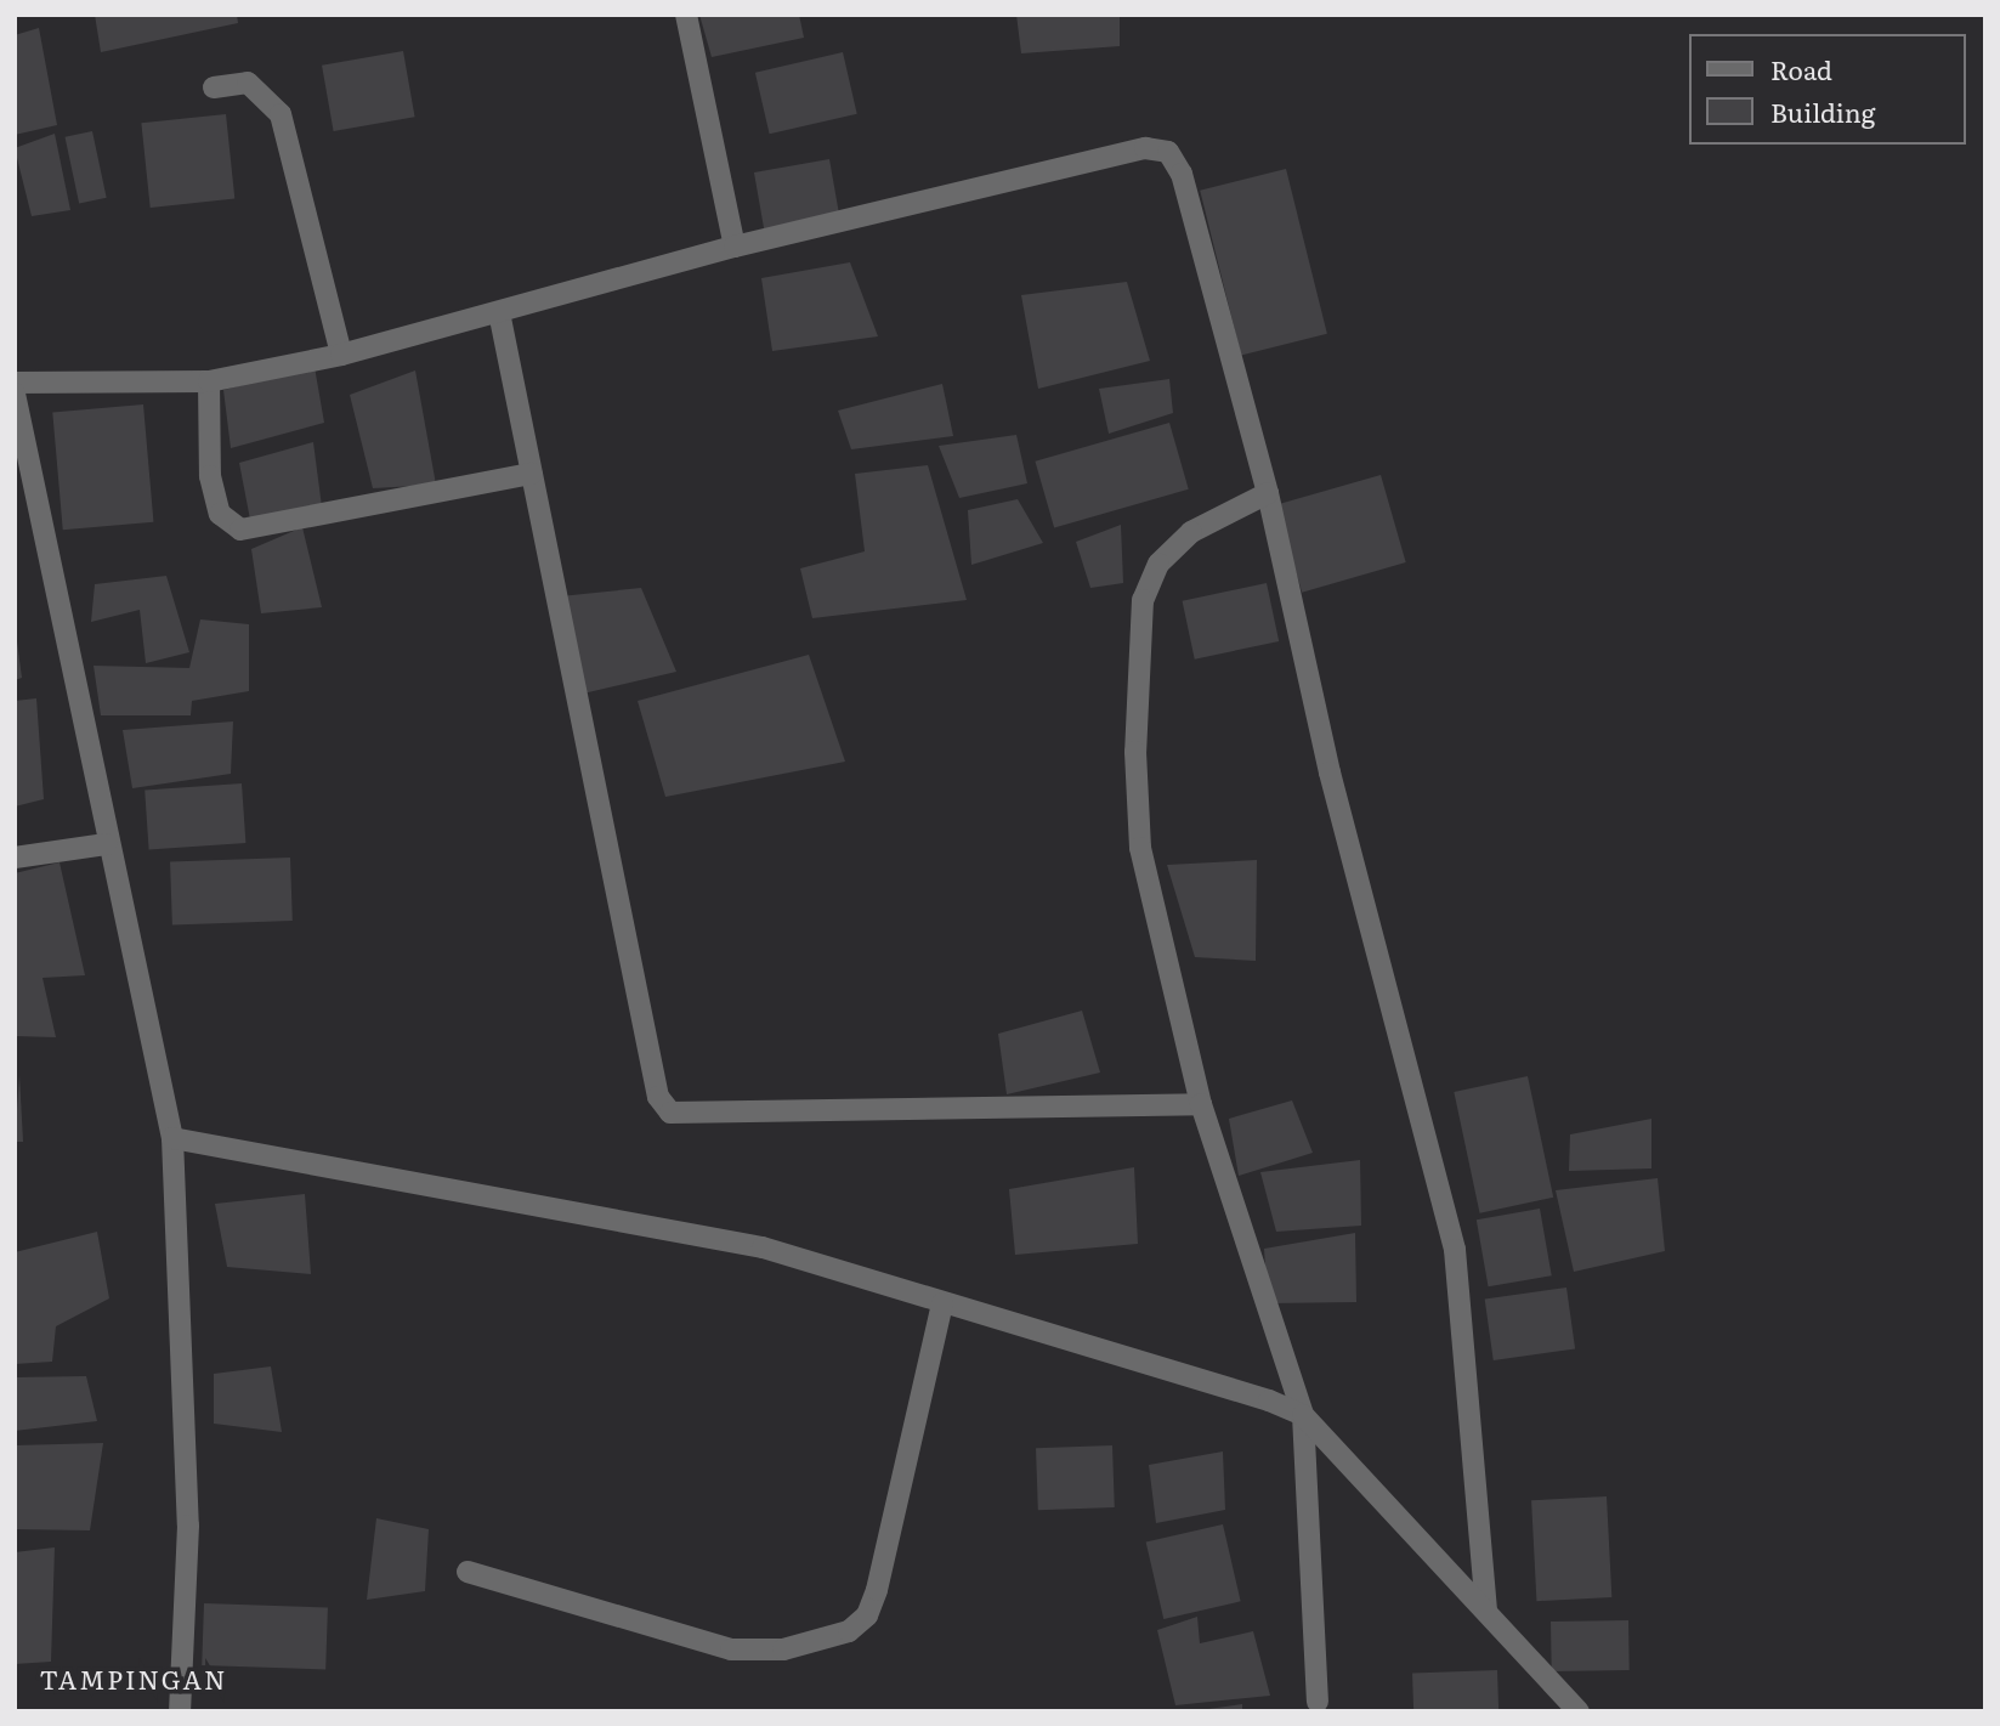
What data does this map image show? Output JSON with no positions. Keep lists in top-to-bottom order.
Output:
{
  "districts": ["TAMPINGAN"],
  "legend": ["Road", "Building"]
}
